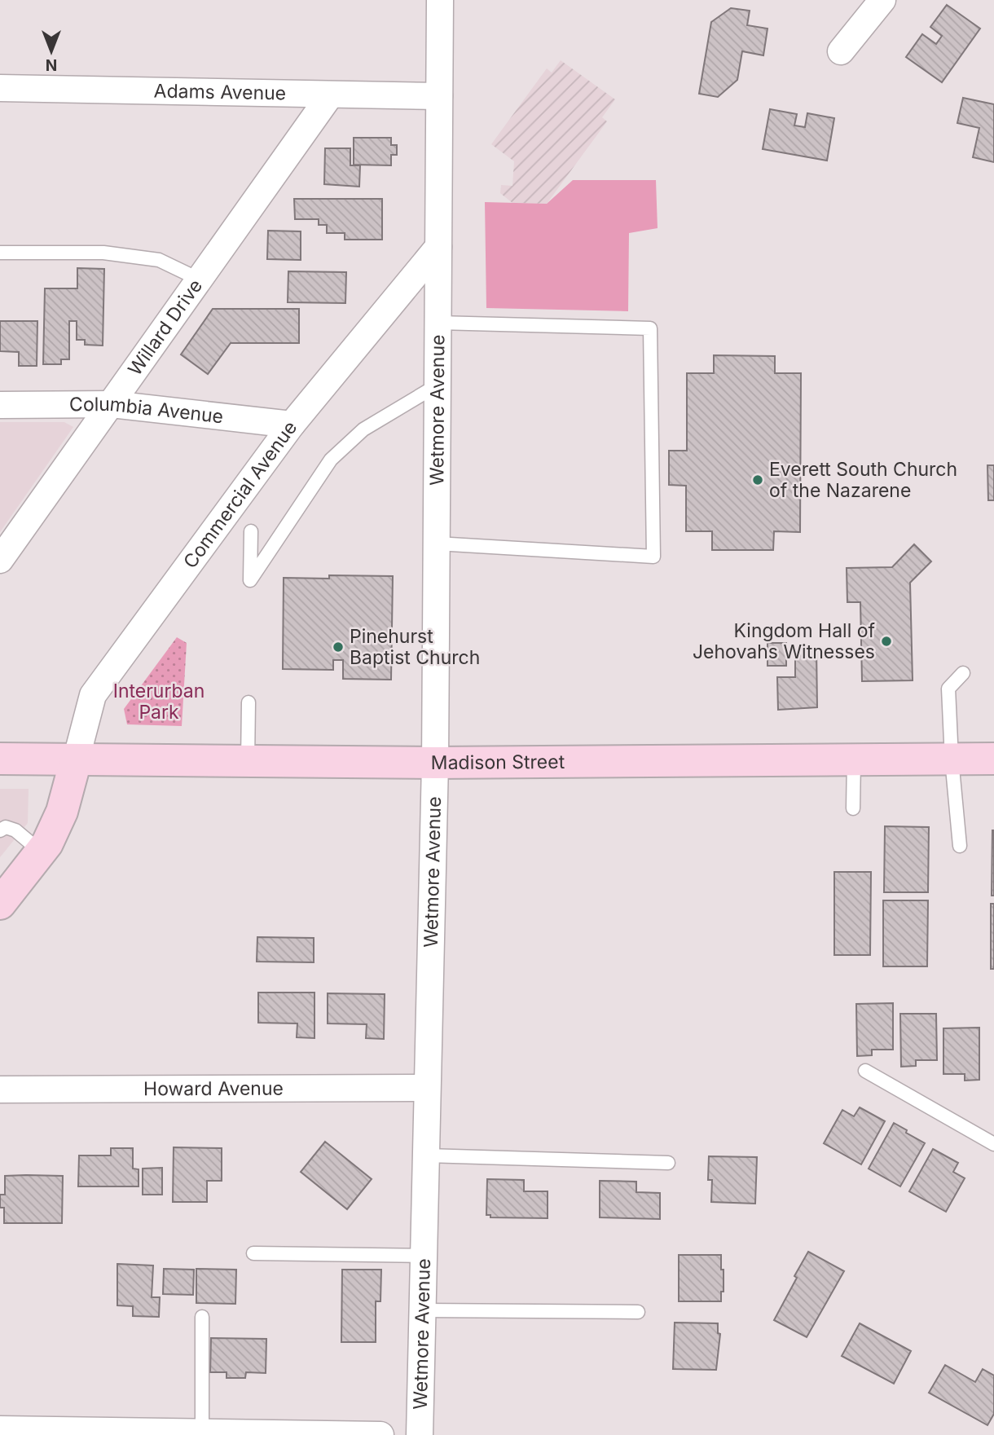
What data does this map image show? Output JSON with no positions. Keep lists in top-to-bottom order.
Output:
{
  "streets": {
    "street": [
      "Adams Avenue",
      "Willard Drive",
      "Wetmore Avenue",
      "Columbia Avenue",
      "Commercial Avenue",
      "Madison Street",
      "Howard Avenue"
    ]
  },
  "crossings": [
    ["Adams Avenue", "Willard Drive"],
    ["Adams Avenue", "Wetmore Avenue"],
    ["Willard Drive", "Columbia Avenue"],
    ["Wetmore Avenue", "Commercial Avenue"],
    ["Wetmore Avenue", "Madison Street"],
    ["Wetmore Avenue", "Howard Avenue"],
    ["Columbia Avenue", "Commercial Avenue"],
    ["Commercial Avenue", "Madison Street"]
  ],
  "parks": ["Interurban Park"],
  "places": ["Everett South Church of the Nazarene", "Kingdom Hall of Jehovahs Witnesses", "Pinehurst Baptist Church"],
  "north": "bottom"
}
